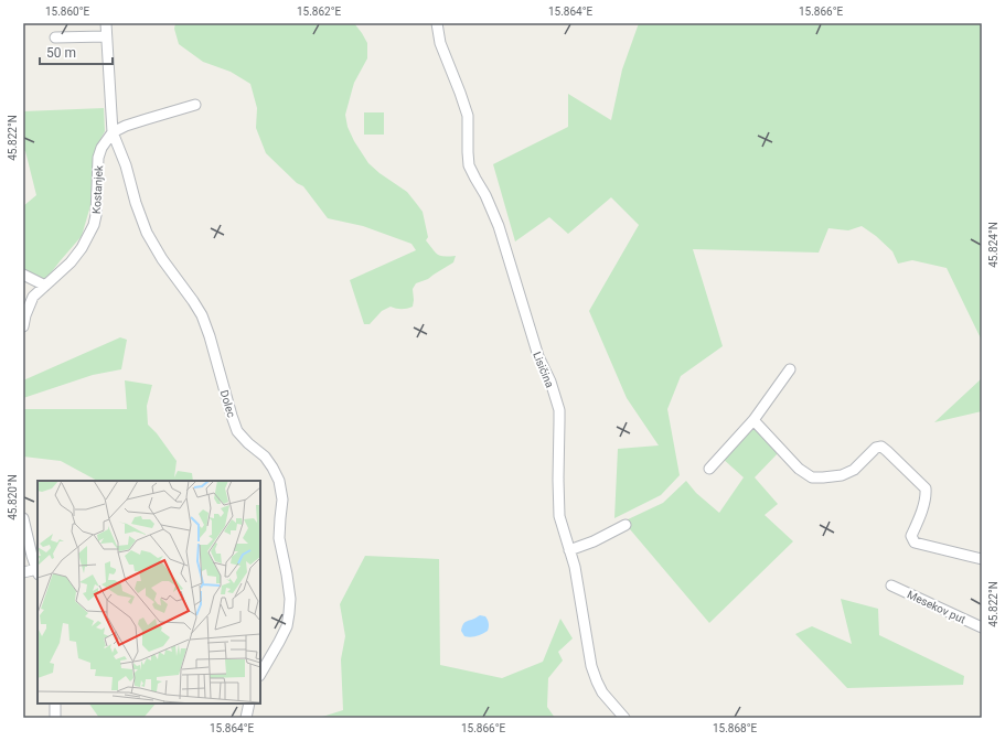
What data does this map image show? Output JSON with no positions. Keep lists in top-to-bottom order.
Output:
{
  "streets": {
    "street": [
      "Kostanjek",
      "Lisičina",
      "Dolec",
      "Mesekov put"
    ]
  },
  "crossings": [
    ["Kostanjek", "Dolec"]
  ],
  "scale_bar": "50 m",
  "coordinates": [
    "15.860°E",
    "15.862°E",
    "15.864°E",
    "15.866°E",
    "45.822°N",
    "45.824°N",
    "45.820°N",
    "15.868°E"
  ]
}
